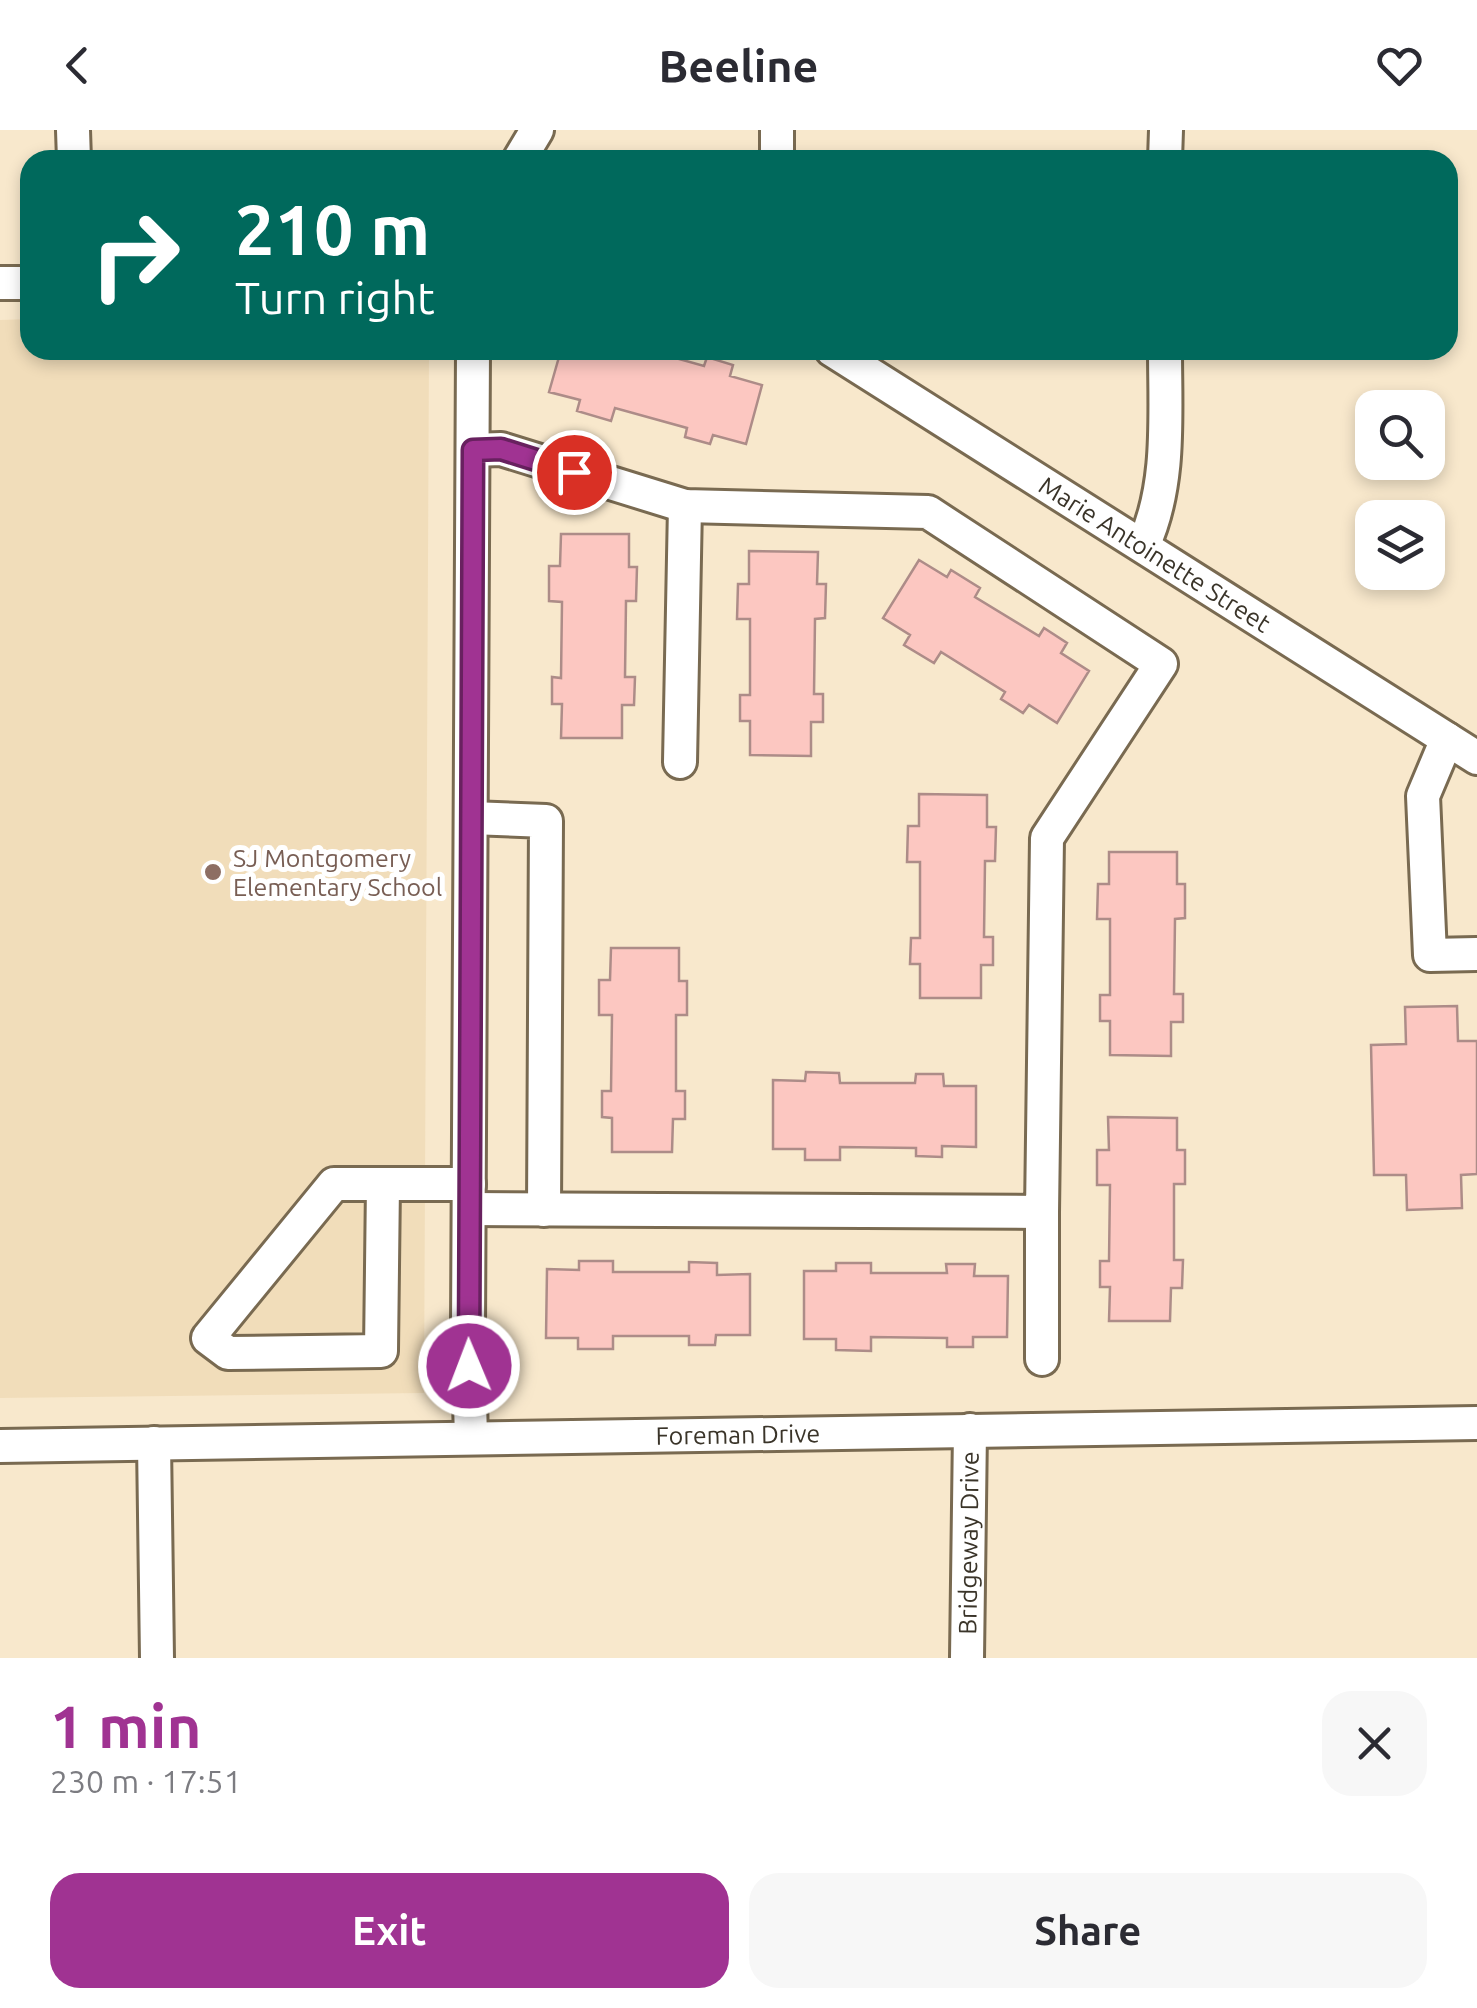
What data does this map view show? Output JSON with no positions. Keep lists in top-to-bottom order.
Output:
{
  "streets": {
    "street": ["Marie Antoinette Street", "Foreman Drive", "Bridgeway Drive"]
  },
  "crossings": [
    ["Foreman Drive", "Bridgeway Drive"]
  ],
  "places": ["SJ Montgomery Elementary School"],
  "page": {
    "header": "Beeline",
    "turn": ["210 m", "Turn right"],
    "heading": ["1 min", "230 m · 17:51"],
    "buttons": ["Exit", "Share"]
  }
}
